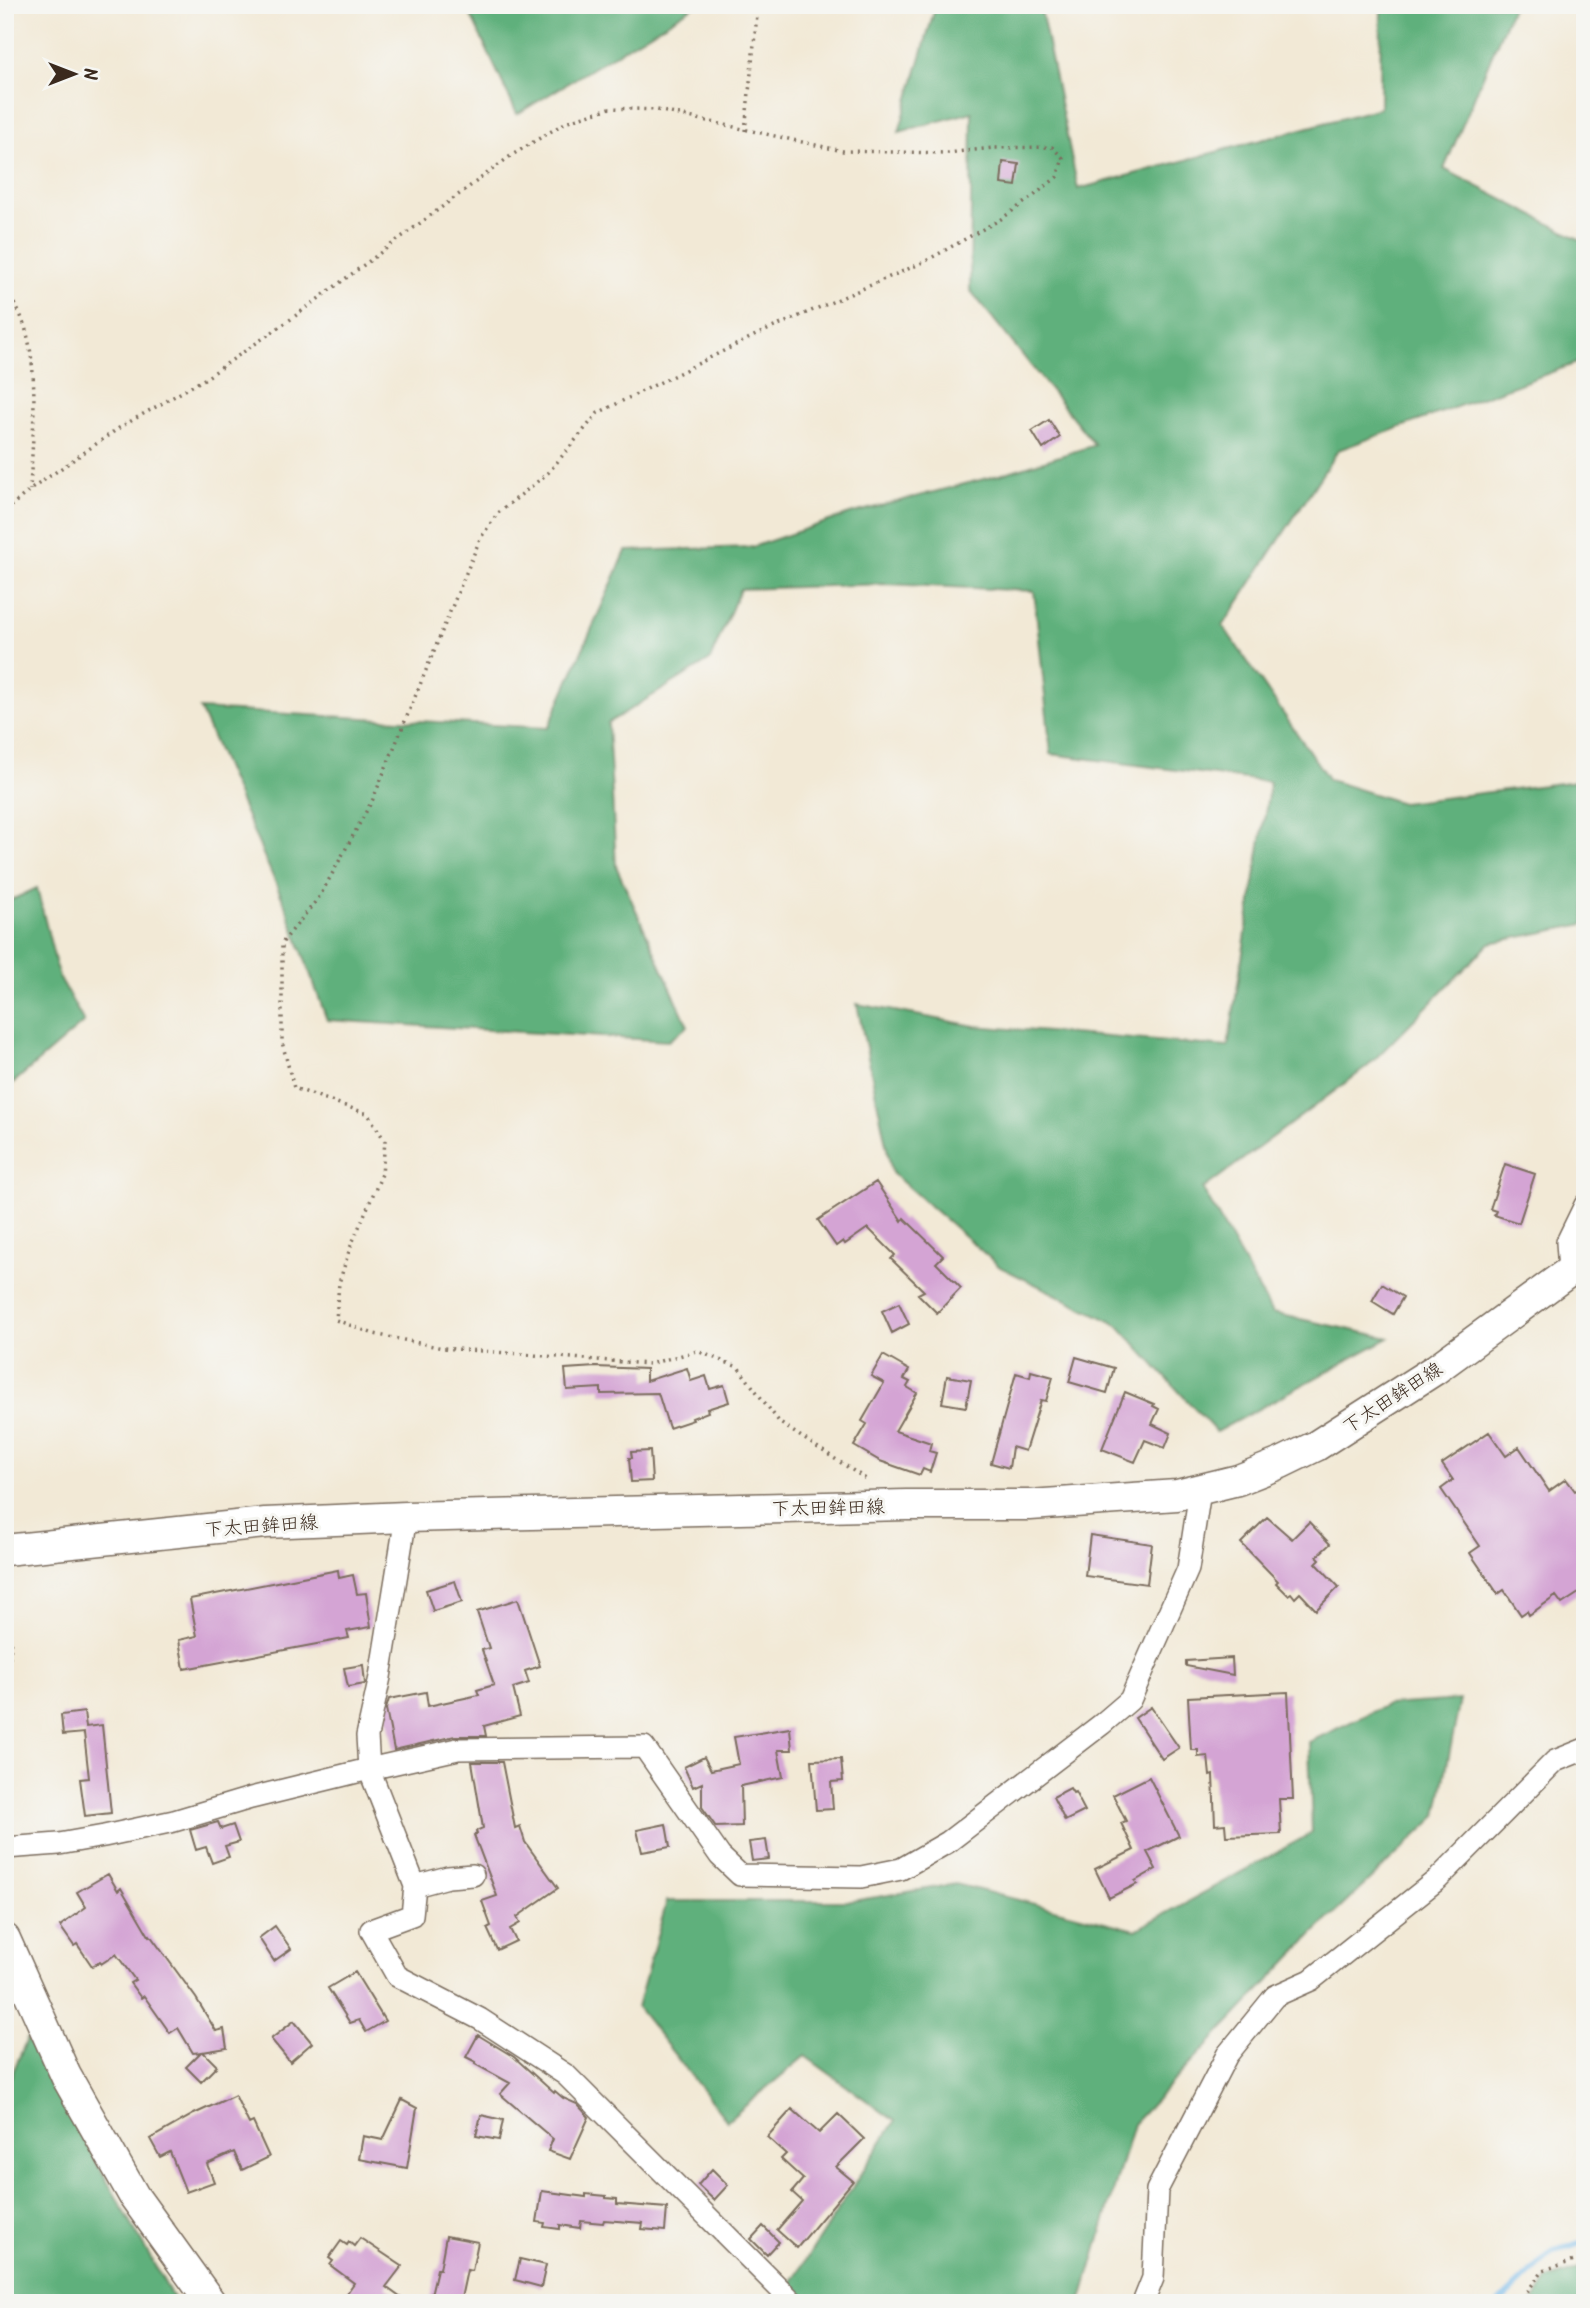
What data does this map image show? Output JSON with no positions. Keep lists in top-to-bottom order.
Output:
{
  "streets": {
    "main road": ["下太田鉾田線"]
  },
  "north": "right"
}
